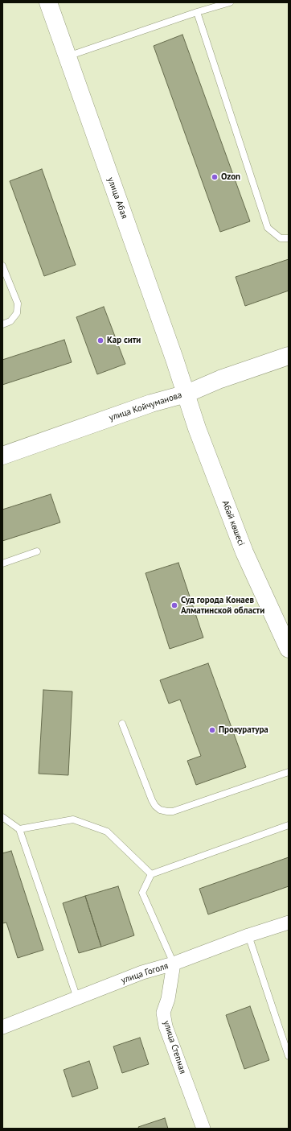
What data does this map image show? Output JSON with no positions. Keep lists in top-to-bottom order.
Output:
{
  "streets": {
    "street": [
      "улица Абая",
      "улица Койчуманова",
      "Абай көшесі",
      "улица Гоголя",
      "улица Степная"
    ]
  },
  "crossings": [
    ["улица Абая", "улица Койчуманова"],
    ["улица Абая", "Абай көшесі"],
    ["улица Койчуманова", "Абай көшесі"],
    ["улица Гоголя", "улица Степная"]
  ],
  "places": [
    "Ozon",
    "Кар сити",
    "Суд города Конаев Алматинской области",
    "Прокуратура"
  ]
}
